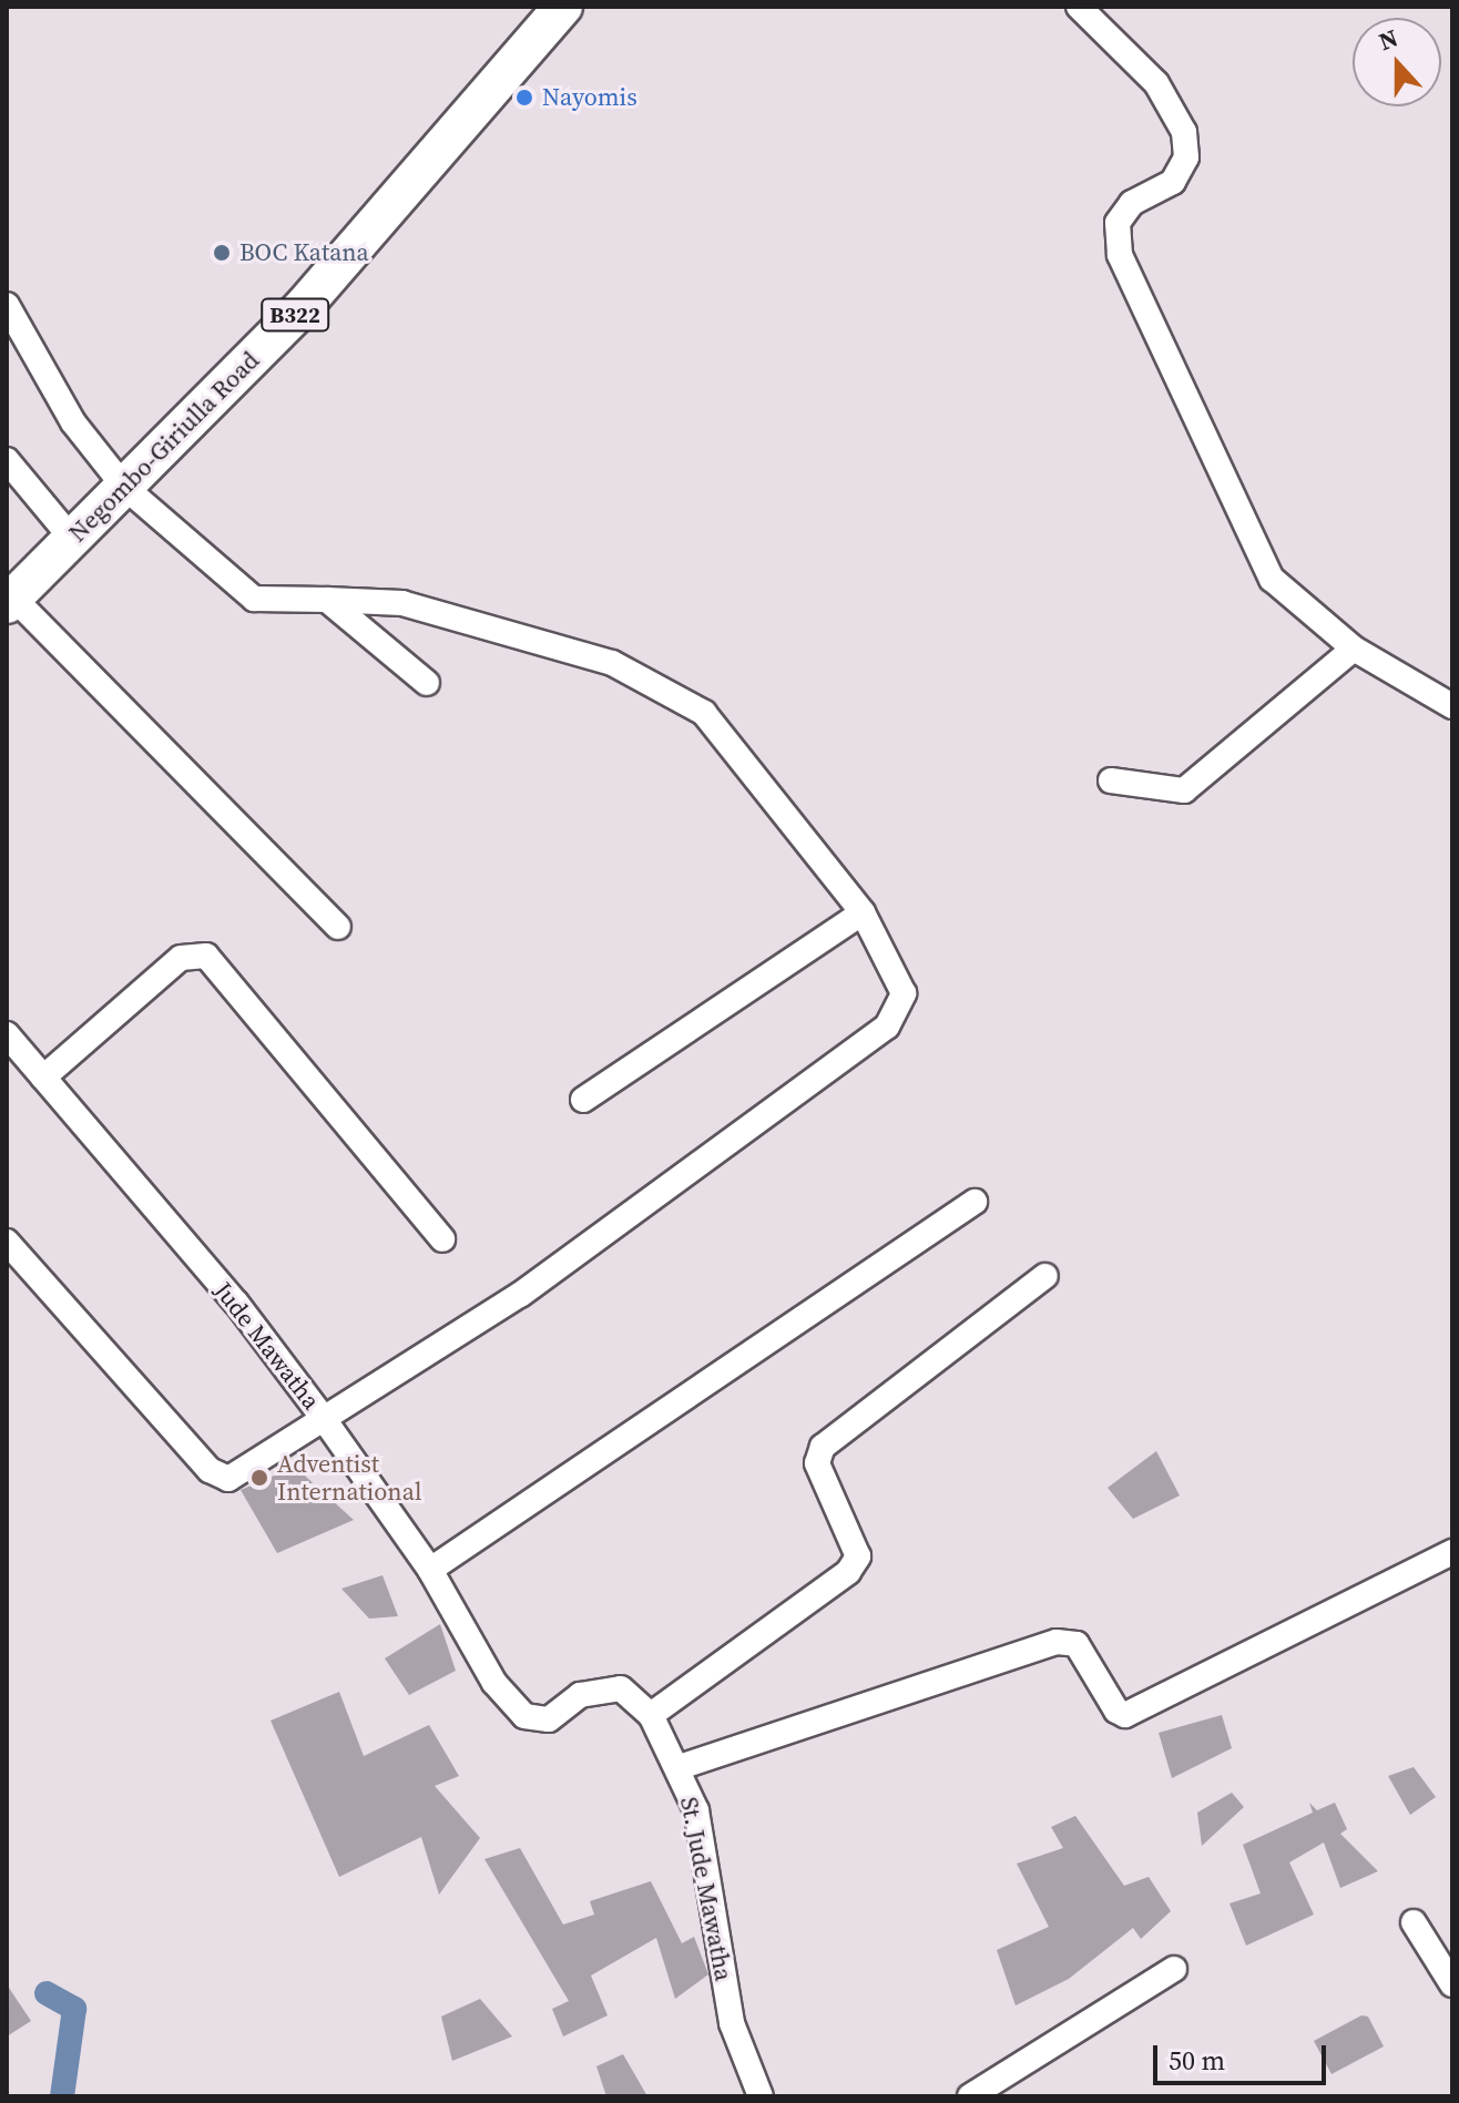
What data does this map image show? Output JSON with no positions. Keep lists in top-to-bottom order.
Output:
{
  "streets": {
    "main road": ["B322", "Negombo-Giriulla Road"],
    "street": ["Jude Mawatha", "St. Jude Mawatha"]
  },
  "crossings": [
    ["Jude Mawatha", "St. Jude Mawatha"]
  ],
  "places": ["Nayomis", "BOC Katana", "Adventist International"],
  "scale_bar": "50 m",
  "north": "top"
}
